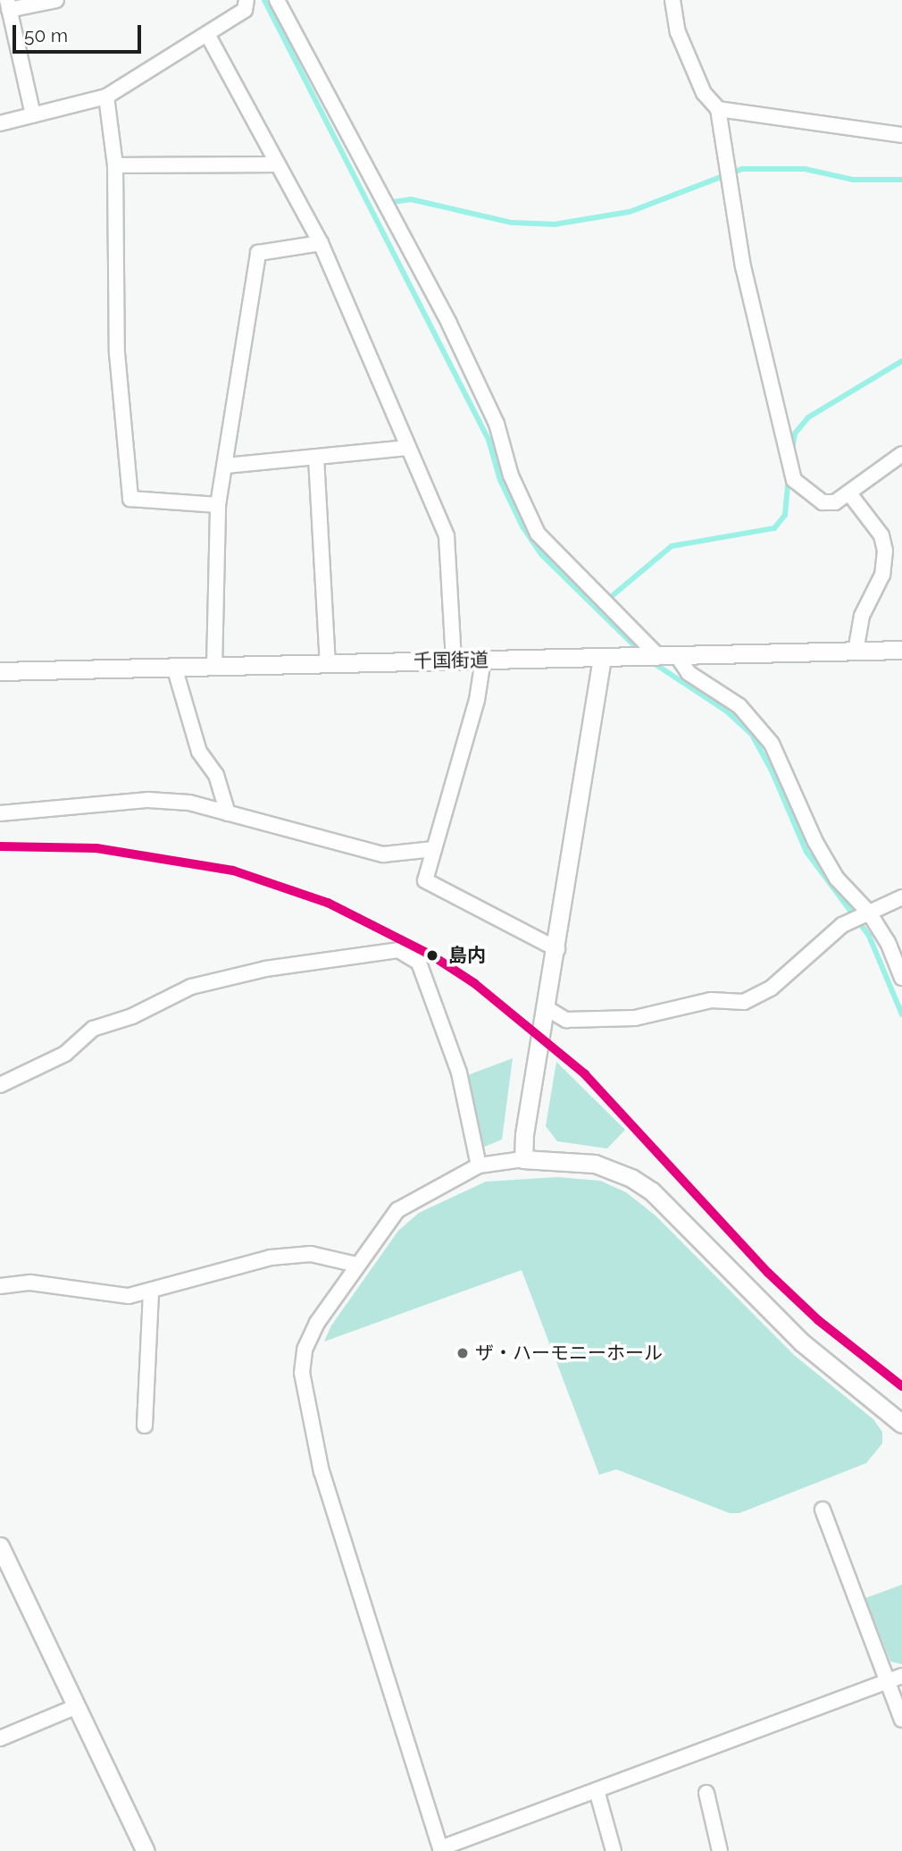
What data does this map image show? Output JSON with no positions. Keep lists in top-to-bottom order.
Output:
{
  "streets": {
    "street": ["千国街道"]
  },
  "places": ["島内", "ザ・ハーモニーホール"],
  "scale_bar": "50 m"
}
